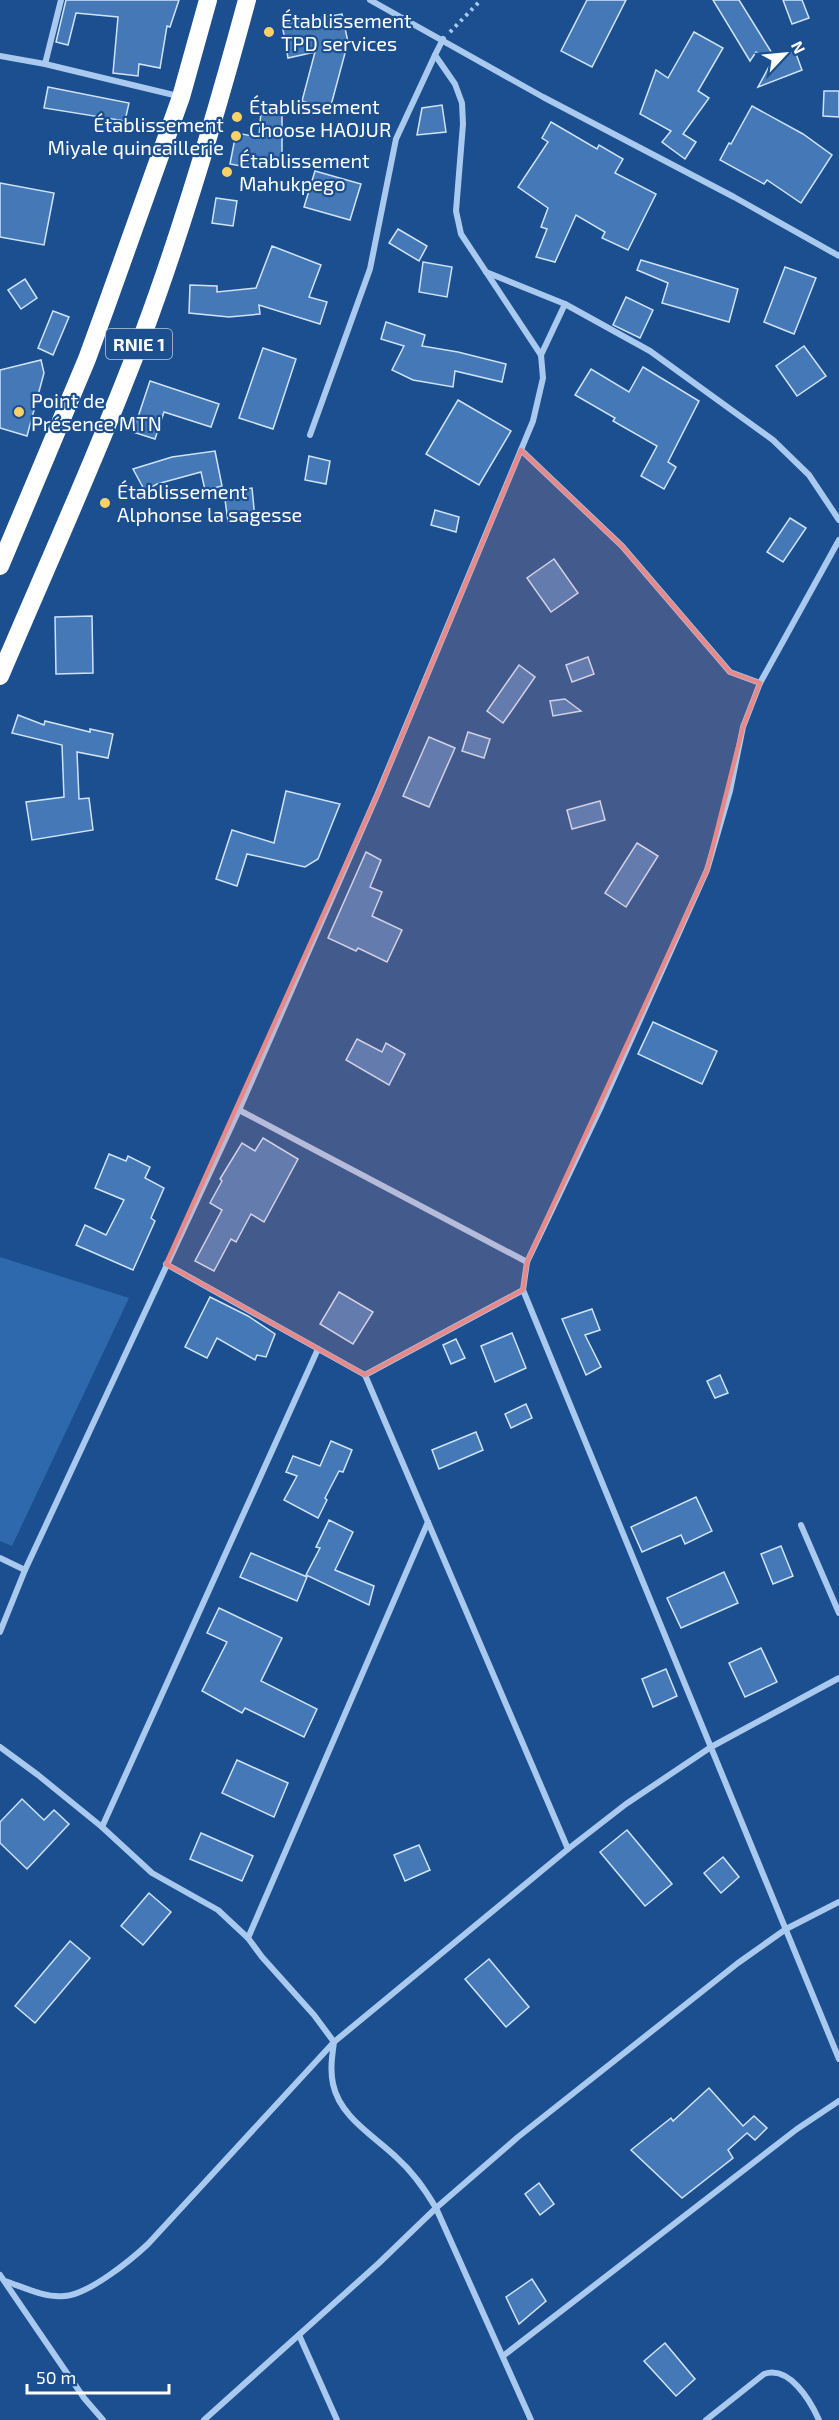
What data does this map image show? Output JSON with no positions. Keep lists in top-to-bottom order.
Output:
{
  "streets": {
    "highway": ["RNIE 1"]
  },
  "places": [
    "Établissement TPD services",
    "Établissement Choose HAOJUR",
    "Établissement Miyale quincaillerie",
    "Établissement Mahukpego",
    "Point de Présence MTN",
    "Établissement Alphonse la sagesse"
  ],
  "scale_bar": "50 m",
  "north": "top right"
}
